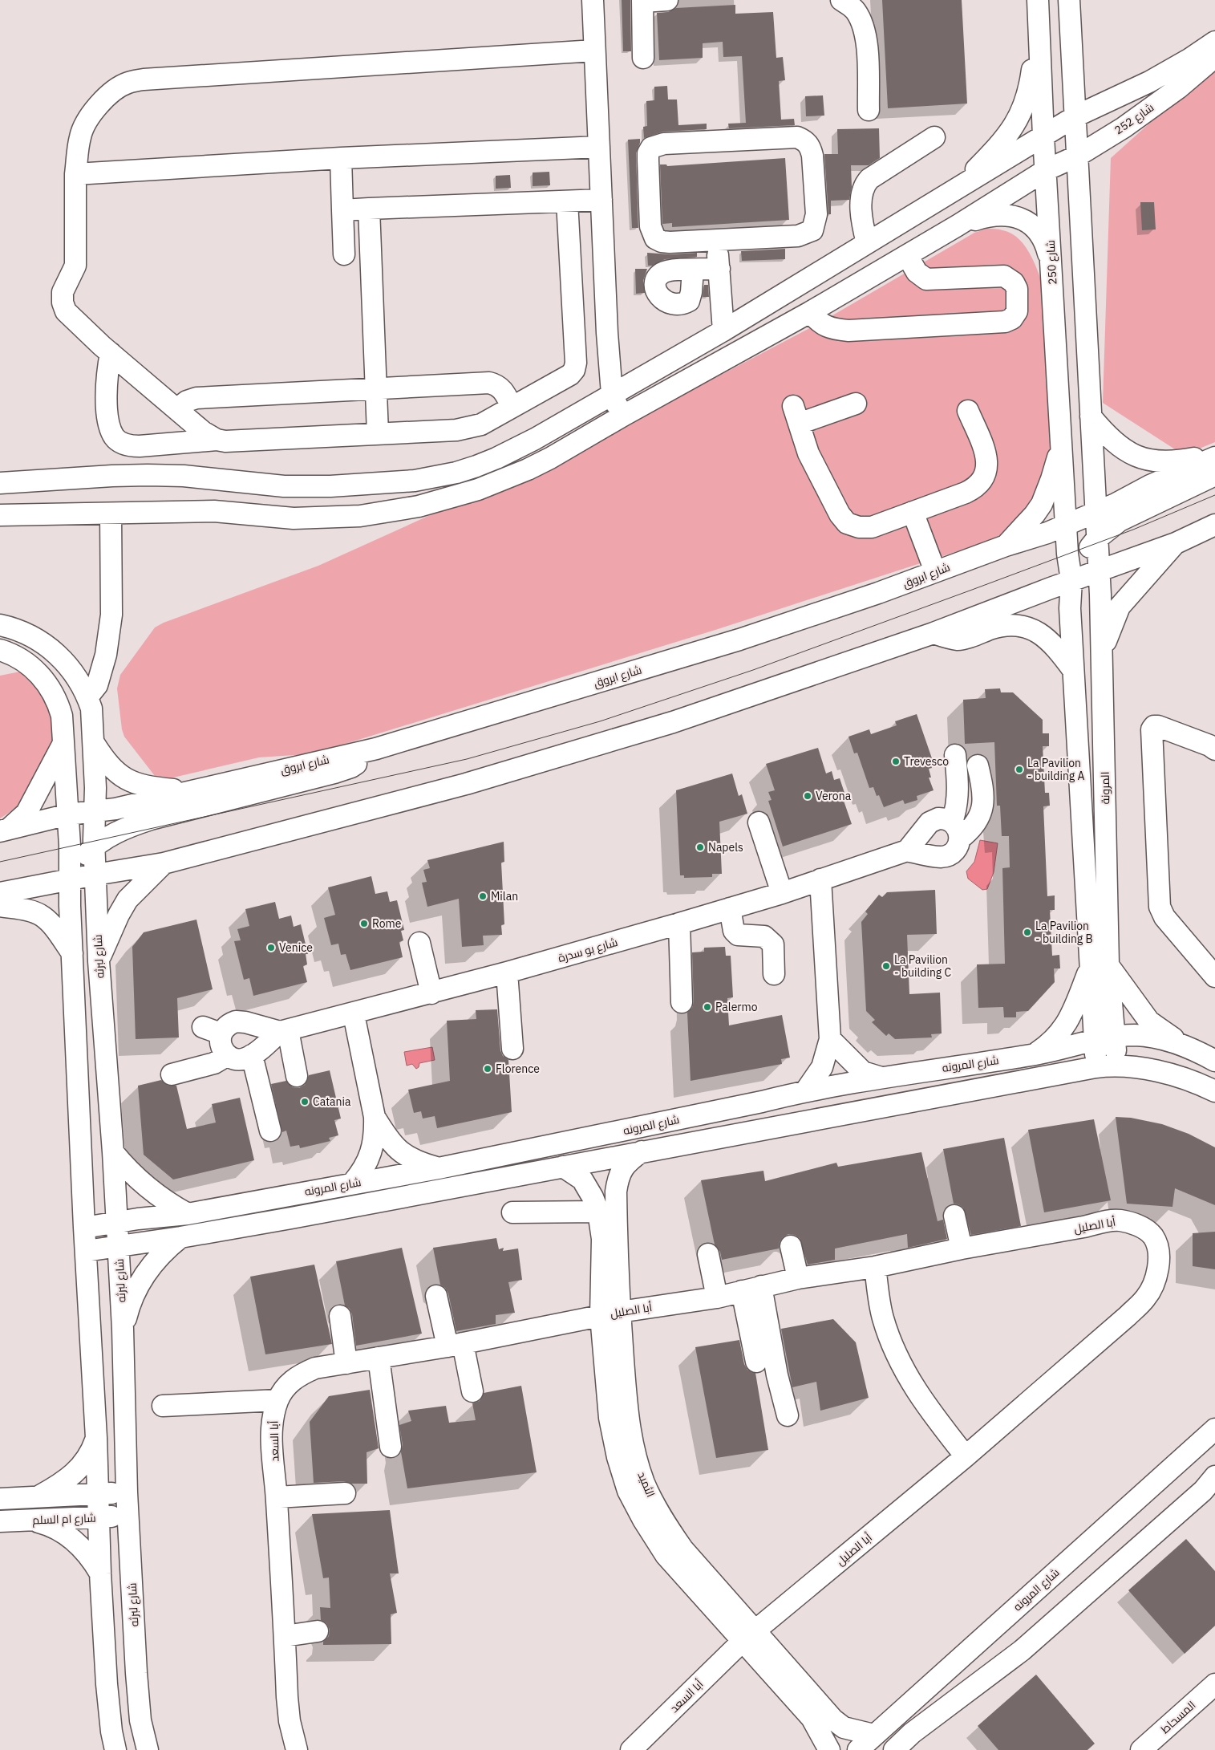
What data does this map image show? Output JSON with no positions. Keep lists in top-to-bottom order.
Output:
{
  "streets": {
    "street": [
      "شارع 252",
      "شارع 250",
      "شارع ابروق",
      "المرونة",
      "شارع بو سدرة",
      "شارع لبرثه",
      "شارع المرونه",
      "أبا الصليل",
      "أبا السعد",
      "الثميد",
      "شارع ام السلم",
      "المسحاط"
    ]
  },
  "crossings": [
    ["شارع 252", "شارع 250"],
    ["شارع 250", "شارع ابروق"],
    ["شارع 250", "المرونة"],
    ["شارع ابروق", "المرونة"],
    ["شارع ابروق", "شارع لبرثه"],
    ["المرونة", "شارع المرونه"],
    ["شارع لبرثه", "شارع المرونه"],
    ["شارع لبرثه", "شارع ام السلم"],
    ["شارع المرونه", "الثميد"],
    ["أبا الصليل", "أبا السعد"],
    ["أبا الصليل", "الثميد"],
    ["أبا السعد", "الثميد"]
  ],
  "places": [
    "Trevesco",
    "La Pavilion - building A",
    "Verona",
    "Napels",
    "Milan",
    "Rome",
    "La Pavilion - building B",
    "Venice",
    "La Pavilion - building C",
    "Palermo",
    "Florence",
    "Catania"
  ]
}
